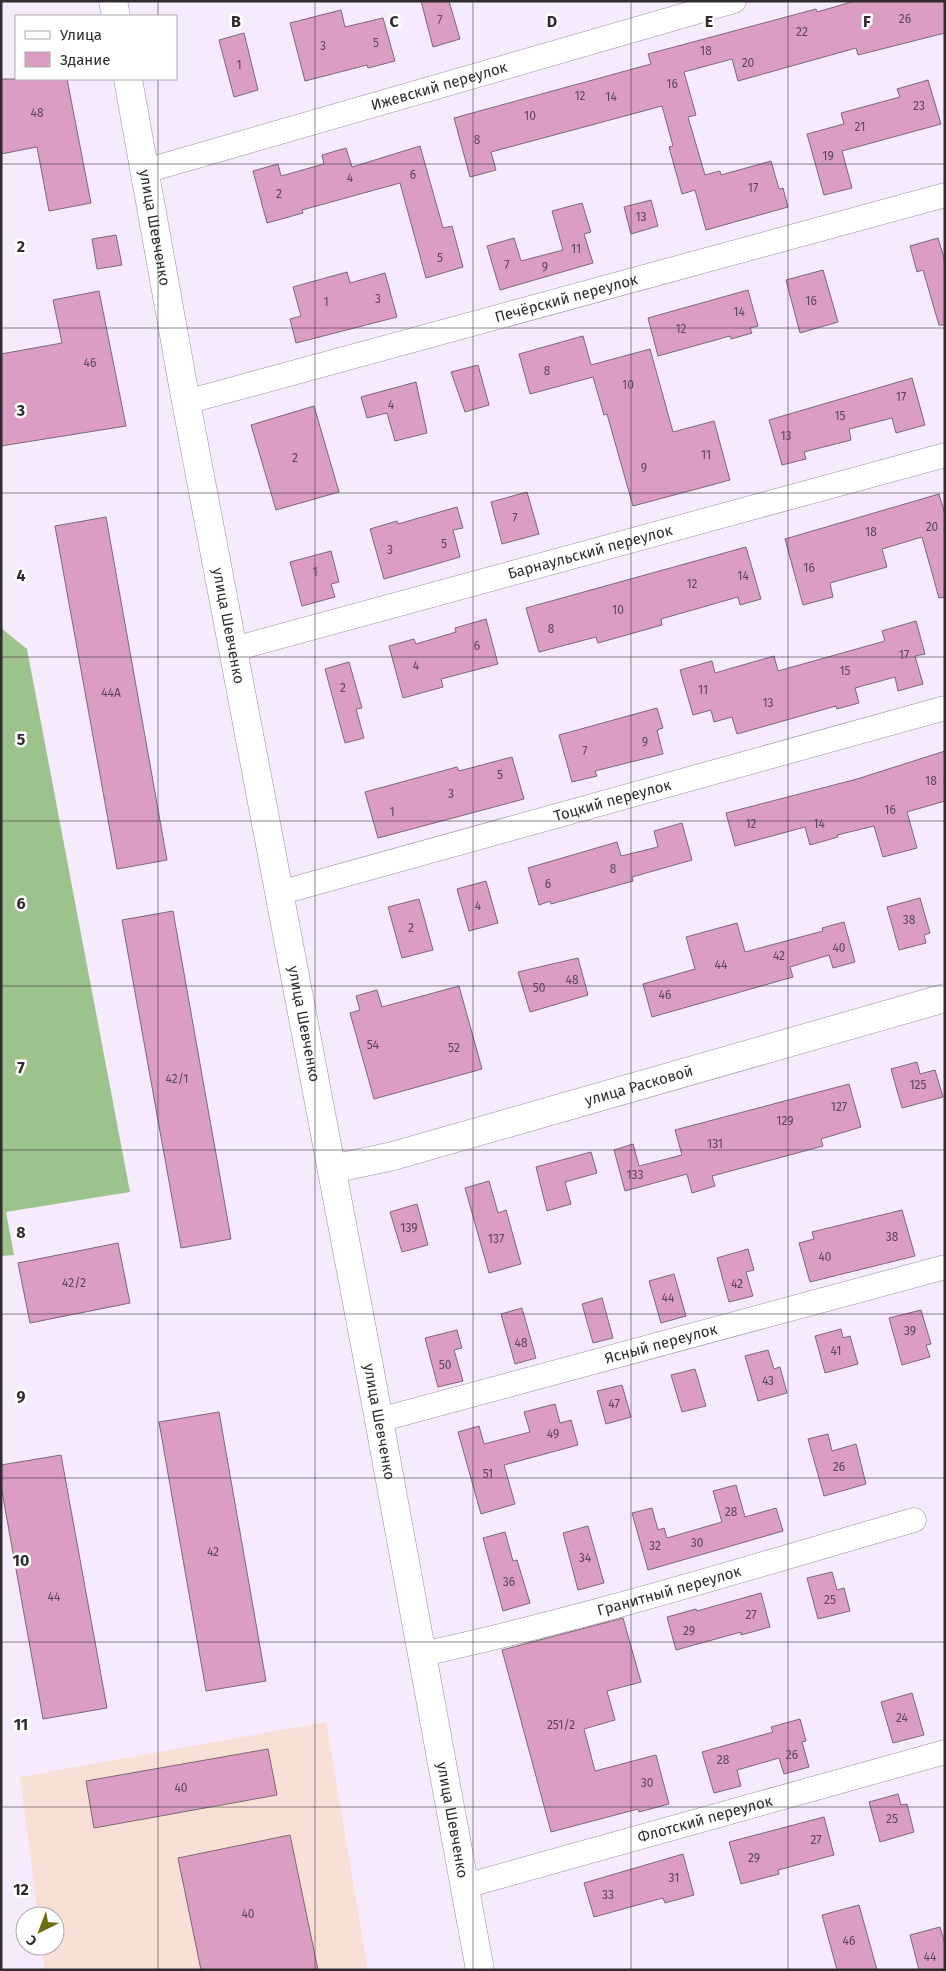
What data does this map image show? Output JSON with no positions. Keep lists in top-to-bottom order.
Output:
{
  "streets": {
    "main road": ["улица Шевченко", "улица Расковой"],
    "street": [
      "Ижевский переулок",
      "Печёрский переулок",
      "Барнаульский переулок",
      "Тоцкий переулок",
      "Ясный переулок",
      "Гранитный переулок",
      "Флотский переулок"
    ]
  },
  "crossings": [
    ["Ижевский переулок", "улица Шевченко"],
    ["улица Шевченко", "Печёрский переулок"],
    ["улица Шевченко", "Барнаульский переулок"],
    ["улица Шевченко", "Тоцкий переулок"],
    ["улица Шевченко", "улица Расковой"],
    ["улица Шевченко", "Ясный переулок"],
    ["улица Шевченко", "Гранитный переулок"],
    ["улица Шевченко", "Флотский переулок"]
  ],
  "house_numbers": [
    "26",
    "7",
    "22",
    "5",
    "3",
    "18",
    "20",
    "1",
    "16",
    "12",
    "14",
    "23",
    "48",
    "10",
    "21",
    "8",
    "19",
    "6",
    "4",
    "17",
    "2",
    "13",
    "11",
    "5",
    "7",
    "9",
    "3",
    "16",
    "1",
    "14",
    "12",
    "46",
    "8",
    "10",
    "17",
    "4",
    "15",
    "13",
    "11",
    "2",
    "9",
    "7",
    "20",
    "18",
    "5",
    "3",
    "16",
    "1",
    "14",
    "12",
    "10",
    "8",
    "6",
    "17",
    "4",
    "15",
    "2",
    "11",
    "44А",
    "13",
    "9",
    "7",
    "5",
    "18",
    "3",
    "16",
    "1",
    "12",
    "14",
    "8",
    "6",
    "4",
    "38",
    "2",
    "40",
    "42",
    "44",
    "48",
    "50",
    "46",
    "54",
    "52",
    "42/1",
    "125",
    "127",
    "129",
    "131",
    "133",
    "139",
    "38",
    "137",
    "40",
    "42/2",
    "42",
    "44",
    "39",
    "48",
    "41",
    "50",
    "43",
    "47",
    "49",
    "26",
    "51",
    "28",
    "30",
    "32",
    "42",
    "34",
    "36",
    "44",
    "25",
    "27",
    "29",
    "24",
    "251/2",
    "26",
    "28",
    "30",
    "40",
    "25",
    "27",
    "29",
    "31",
    "33",
    "40",
    "46",
    "44"
  ],
  "legend": ["Улица", "Здание"],
  "north": "bottom left",
  "grid": {
    "columns": [
      "B",
      "C",
      "D",
      "E",
      "F"
    ],
    "rows": [
      "2",
      "3",
      "4",
      "5",
      "6",
      "7",
      "8",
      "9",
      "10",
      "11",
      "12"
    ]
  }
}
